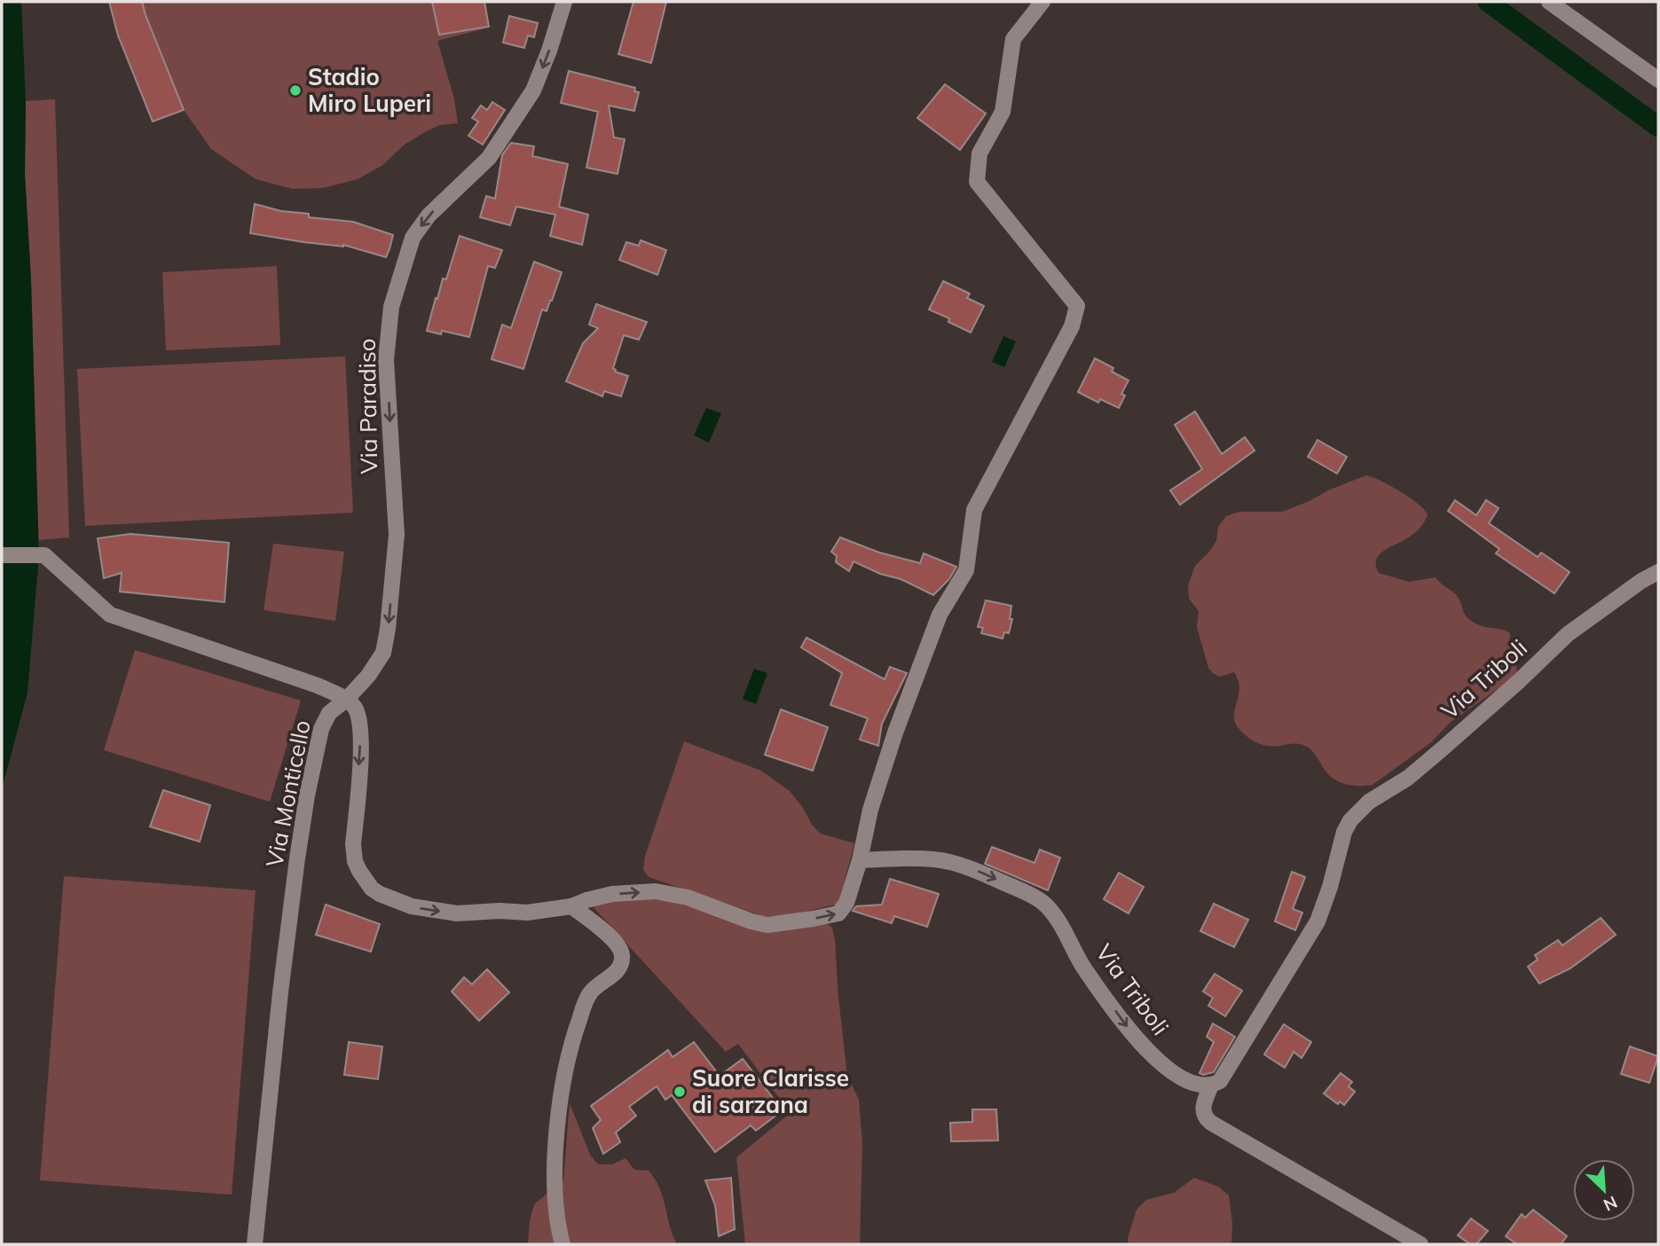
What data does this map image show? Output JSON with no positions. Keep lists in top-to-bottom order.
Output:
{
  "streets": {
    "street": ["Via Paradiso", "Via Triboli", "Via Monticello"]
  },
  "crossings": [
    ["Via Paradiso", "Via Monticello"]
  ],
  "one_way": ["Via Paradiso", "Via Triboli"],
  "places": ["Stadio Miro Luperi", "Suore Clarisse di sarzana"],
  "north": "bottom right"
}
